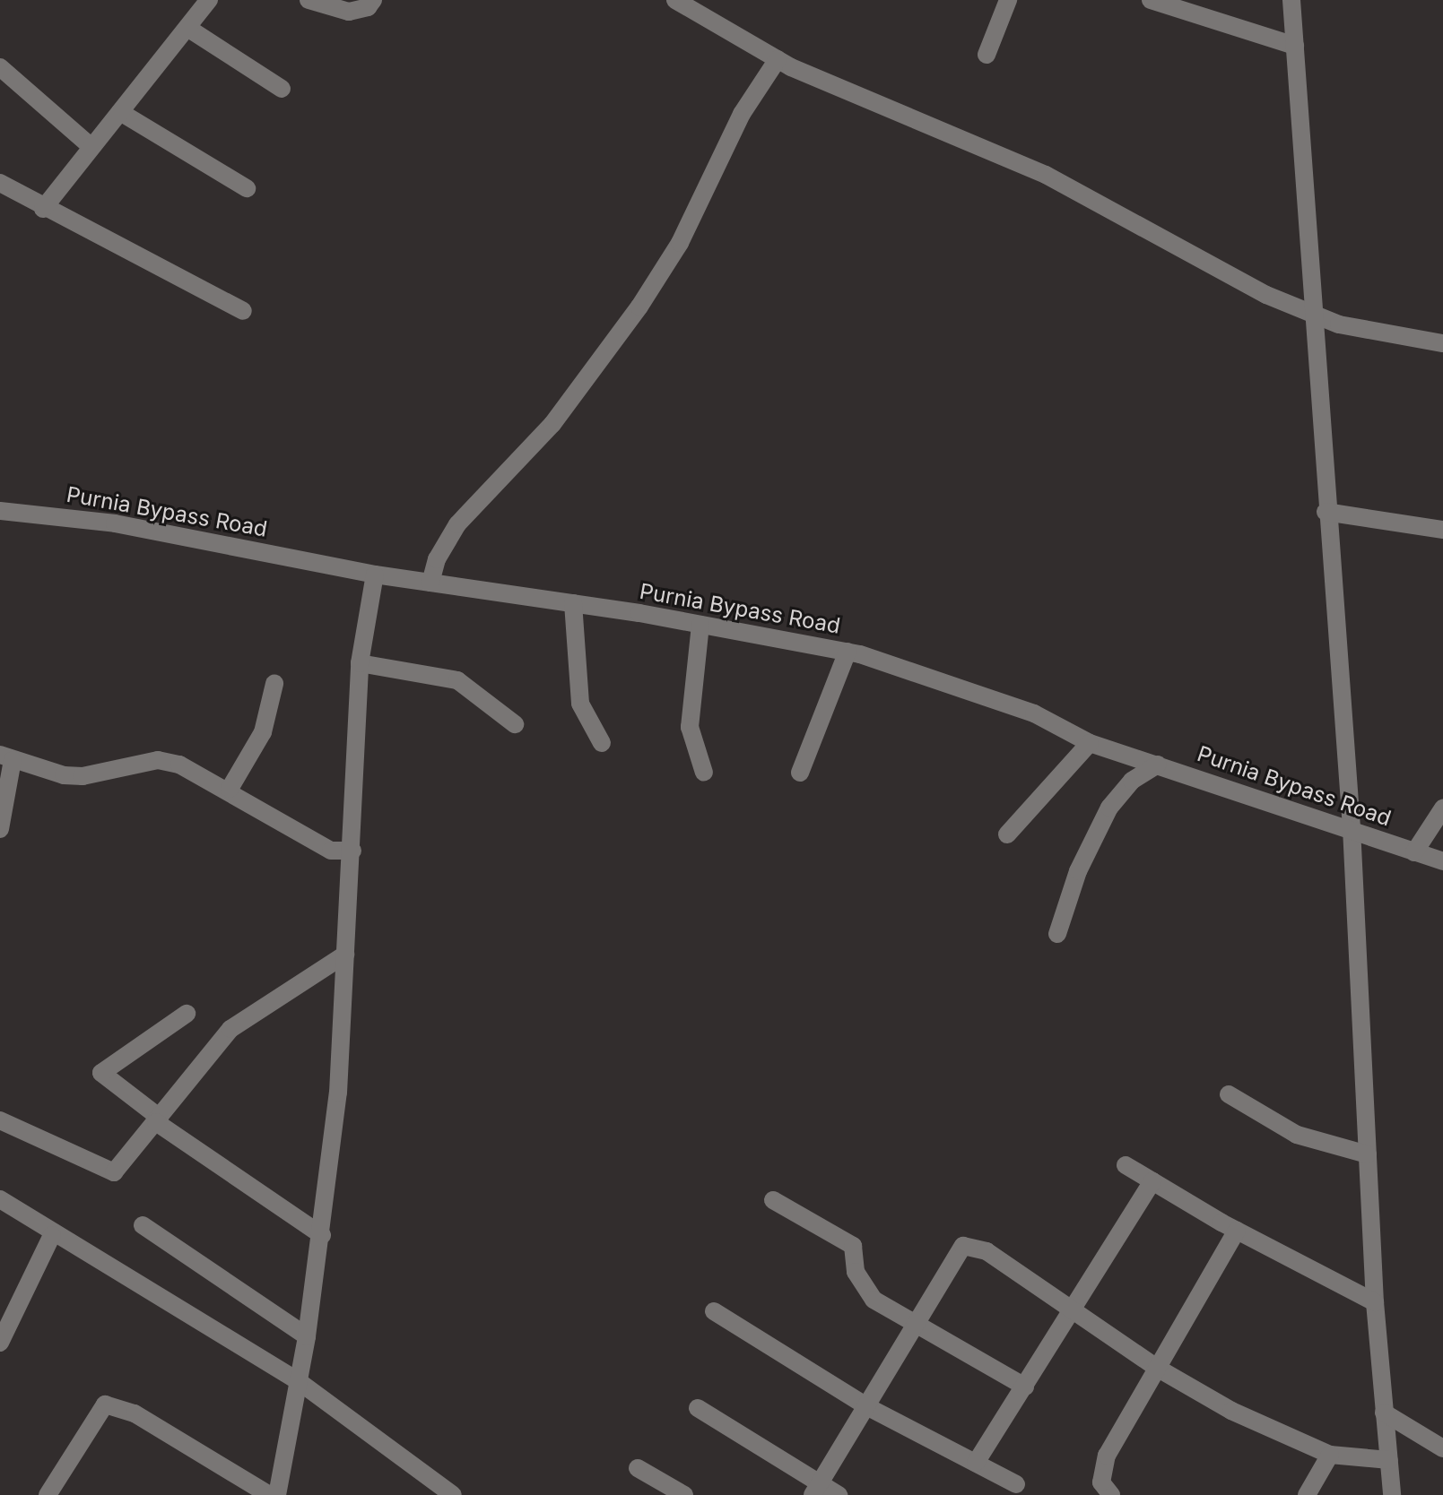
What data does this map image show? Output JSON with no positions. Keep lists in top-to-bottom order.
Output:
{
  "streets": {
    "street": ["Purnia Bypass Road"]
  }
}
